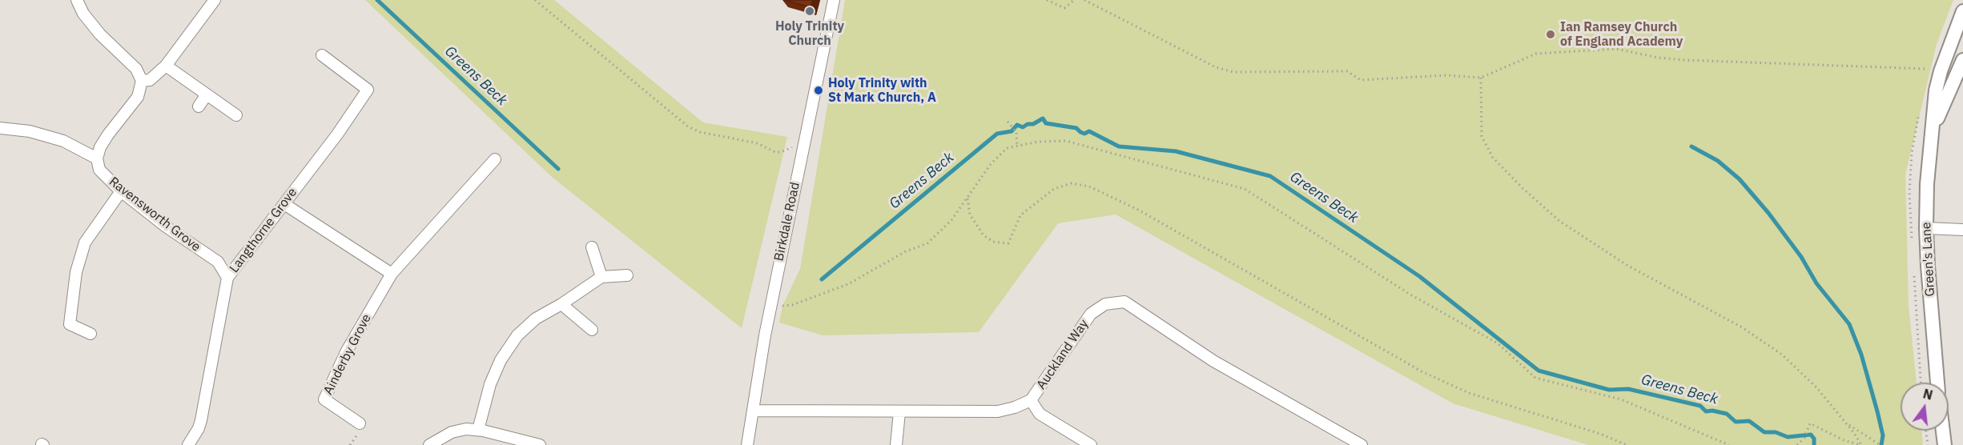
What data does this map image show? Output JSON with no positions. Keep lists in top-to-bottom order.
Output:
{
  "streets": {
    "street": [
      "Ravensworth Grove",
      "Birkdale Road",
      "Langthorne Grove",
      "Green's Lane",
      "Ainderby Grove",
      "Auckland Way"
    ]
  },
  "crossings": [
    ["Ravensworth Grove", "Langthorne Grove"],
    ["Birkdale Road", "Auckland Way"]
  ],
  "water": ["Greens Beck"],
  "places": ["Holy Trinity Church", "Ian Ramsey Church of England Academy", "Holy Trinity with St Mark Church, A"],
  "north": "top"
}
